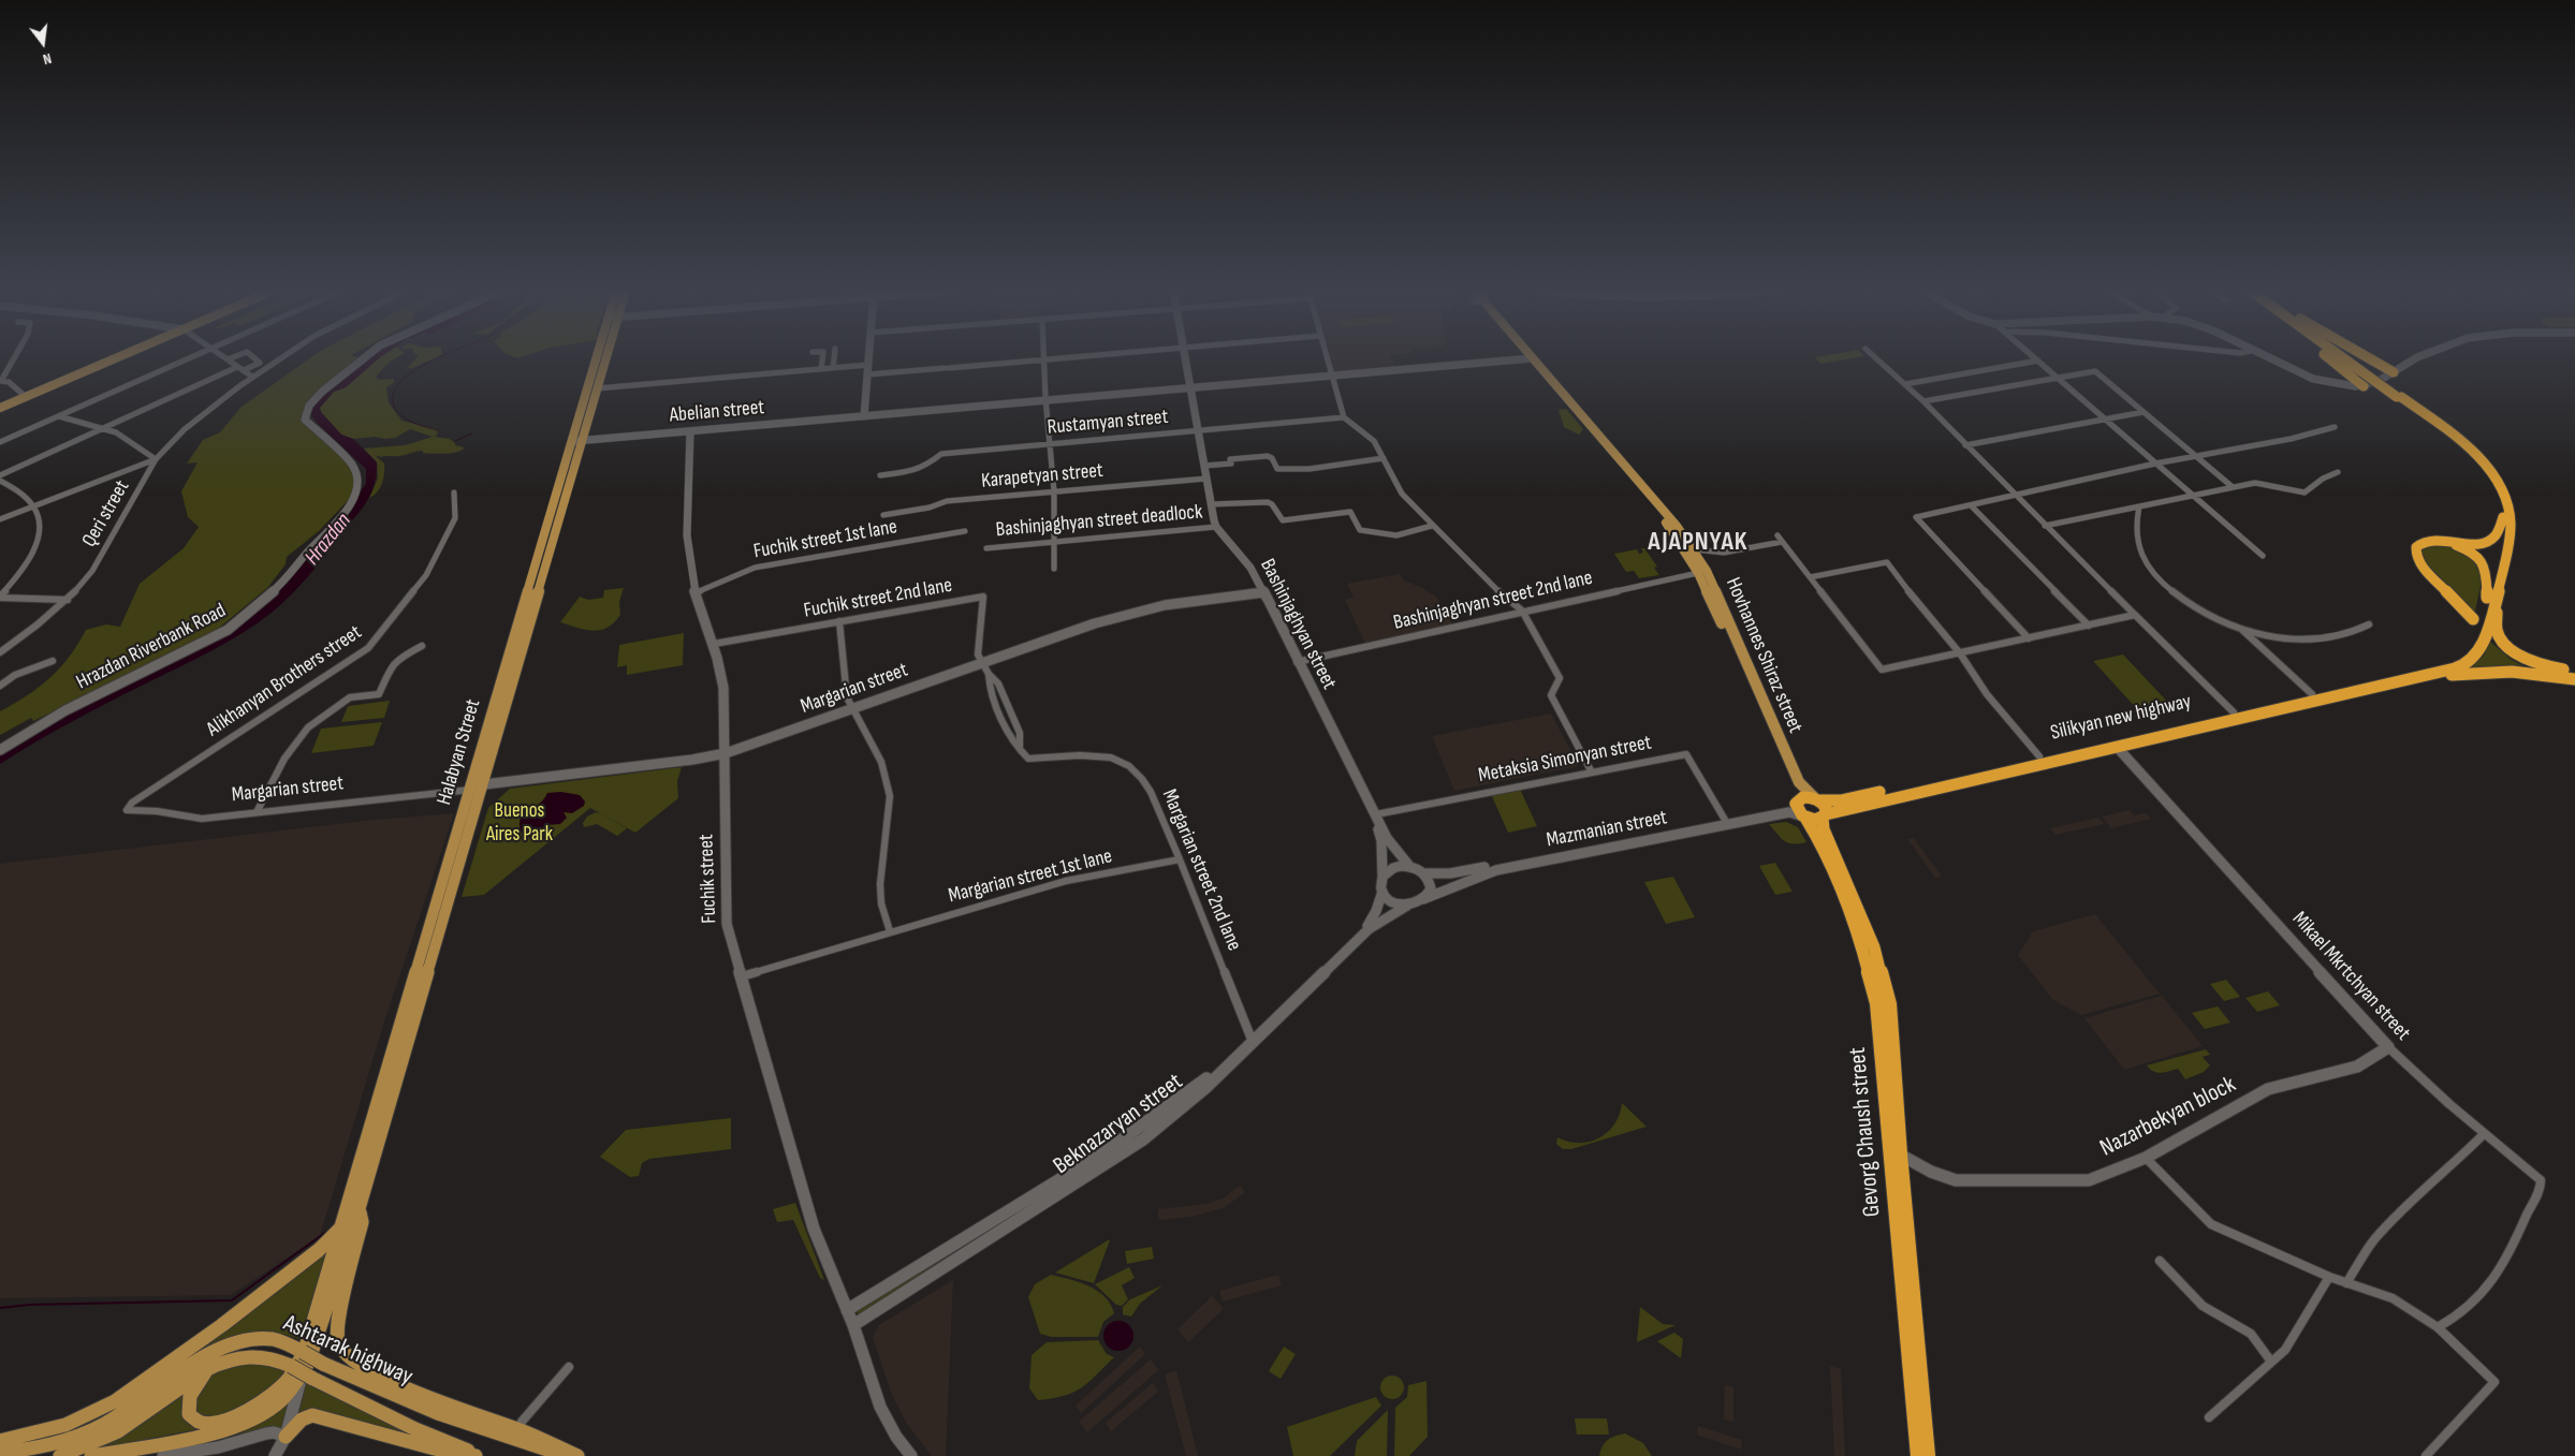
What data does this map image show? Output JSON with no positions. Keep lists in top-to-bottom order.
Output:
{
  "streets": {
    "highway": ["Silikyan new highway", "Gevorg Chaush street"],
    "main road": ["Hovhannes Shiraz street", "Halabyan Street", "Ashtarak highway"],
    "street": [
      "Abelian street",
      "Rustamyan street",
      "Karapetyan street",
      "Qeri street",
      "Bashinjaghyan street deadlock",
      "Fuchik street 1st lane",
      "Fuchik street 2nd lane",
      "Bashinjaghyan street 2nd lane",
      "Bashinjaghyan street",
      "Hrazdan Riverbank Road",
      "Alikhanyan Brothers street",
      "Margarian street",
      "Metaksia Simonyan street",
      "Mazmanian street",
      "Margarian street 2nd lane",
      "Margarian street 1st lane",
      "Fuchik street",
      "Mikael Mkrtchyan street",
      "Nazarbekyan block",
      "Beknazaryan street"
    ]
  },
  "crossings": [
    ["Abelian street", "Bashinjaghyan street"],
    ["Abelian street", "Halabyan Street"],
    ["Abelian street", "Fuchik street"],
    ["Rustamyan street", "Bashinjaghyan street"],
    ["Karapetyan street", "Bashinjaghyan street"],
    ["Bashinjaghyan street deadlock", "Bashinjaghyan street"],
    ["Fuchik street 1st lane", "Fuchik street"],
    ["Fuchik street 2nd lane", "Margarian street"],
    ["Fuchik street 2nd lane", "Fuchik street"],
    ["Bashinjaghyan street 2nd lane", "Bashinjaghyan street"],
    ["Bashinjaghyan street 2nd lane", "Hovhannes Shiraz street"],
    ["Bashinjaghyan street", "Margarian street"],
    ["Bashinjaghyan street", "Metaksia Simonyan street"],
    ["Bashinjaghyan street", "Mazmanian street"],
    ["Bashinjaghyan street", "Beknazaryan street"],
    ["Hovhannes Shiraz street", "Silikyan new highway"],
    ["Hovhannes Shiraz street", "Mazmanian street"],
    ["Hovhannes Shiraz street", "Gevorg Chaush street"],
    ["Alikhanyan Brothers street", "Margarian street"],
    ["Margarian street", "Halabyan Street"],
    ["Margarian street", "Fuchik street"],
    ["Silikyan new highway", "Mazmanian street"],
    ["Silikyan new highway", "Mikael Mkrtchyan street"],
    ["Silikyan new highway", "Gevorg Chaush street"],
    ["Metaksia Simonyan street", "Mazmanian street"],
    ["Mazmanian street", "Beknazaryan street"],
    ["Mazmanian street", "Gevorg Chaush street"],
    ["Margarian street 2nd lane", "Margarian street 1st lane"],
    ["Margarian street 2nd lane", "Beknazaryan street"],
    ["Margarian street 1st lane", "Fuchik street"],
    ["Fuchik street", "Beknazaryan street"],
    ["Mikael Mkrtchyan street", "Nazarbekyan block"],
    ["Nazarbekyan block", "Gevorg Chaush street"]
  ],
  "districts": ["AJAPNYAK"],
  "water": ["Hrazdan"],
  "parks": ["Buenos Aires Park"],
  "north": "bottom"
}
